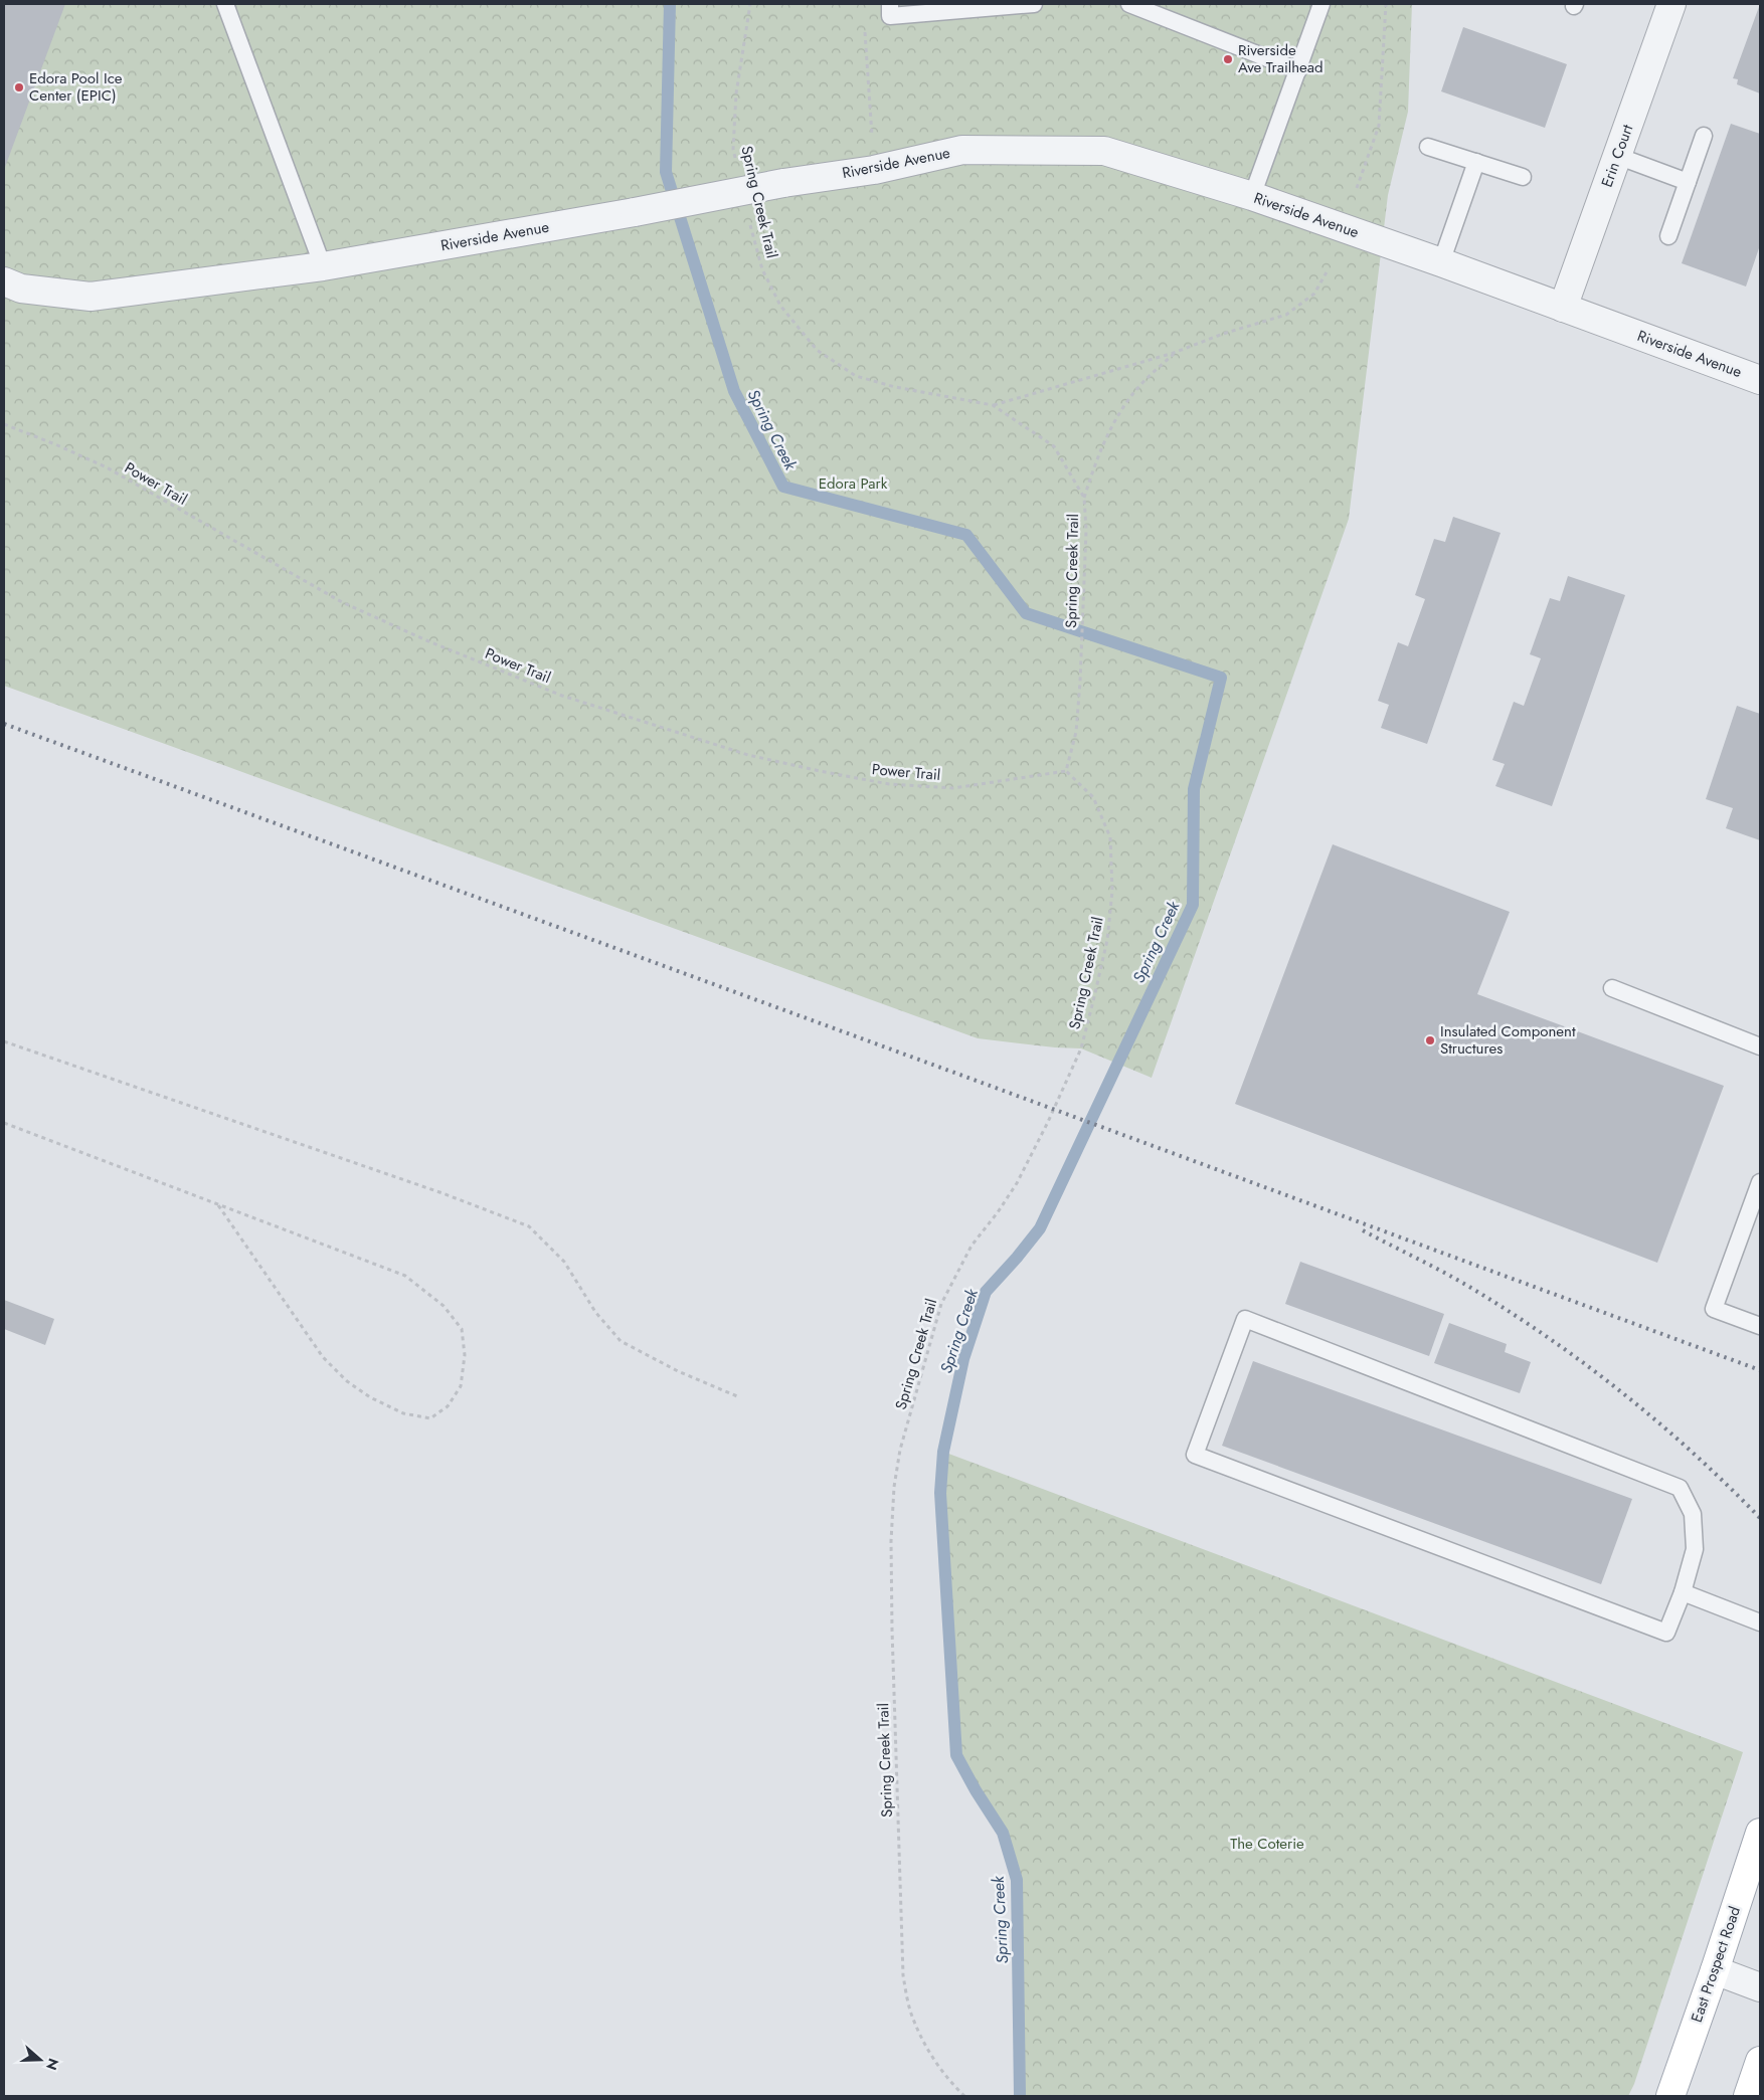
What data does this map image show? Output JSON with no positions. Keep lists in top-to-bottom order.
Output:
{
  "streets": {
    "main road": ["East Prospect Road"],
    "street": ["Erin Court", "Riverside Avenue"],
    "path": ["Spring Creek Trail", "Power Trail"]
  },
  "crossings": [
    ["Erin Court", "Riverside Avenue"],
    ["Spring Creek Trail", "Power Trail"]
  ],
  "water": ["Spring Creek"],
  "parks": ["Edora Park", "The Coterie"],
  "places": ["Riverside Ave Trailhead", "Edora Pool Ice Center (EPIC)", "Insulated Component Structures"],
  "north": "right"
}
